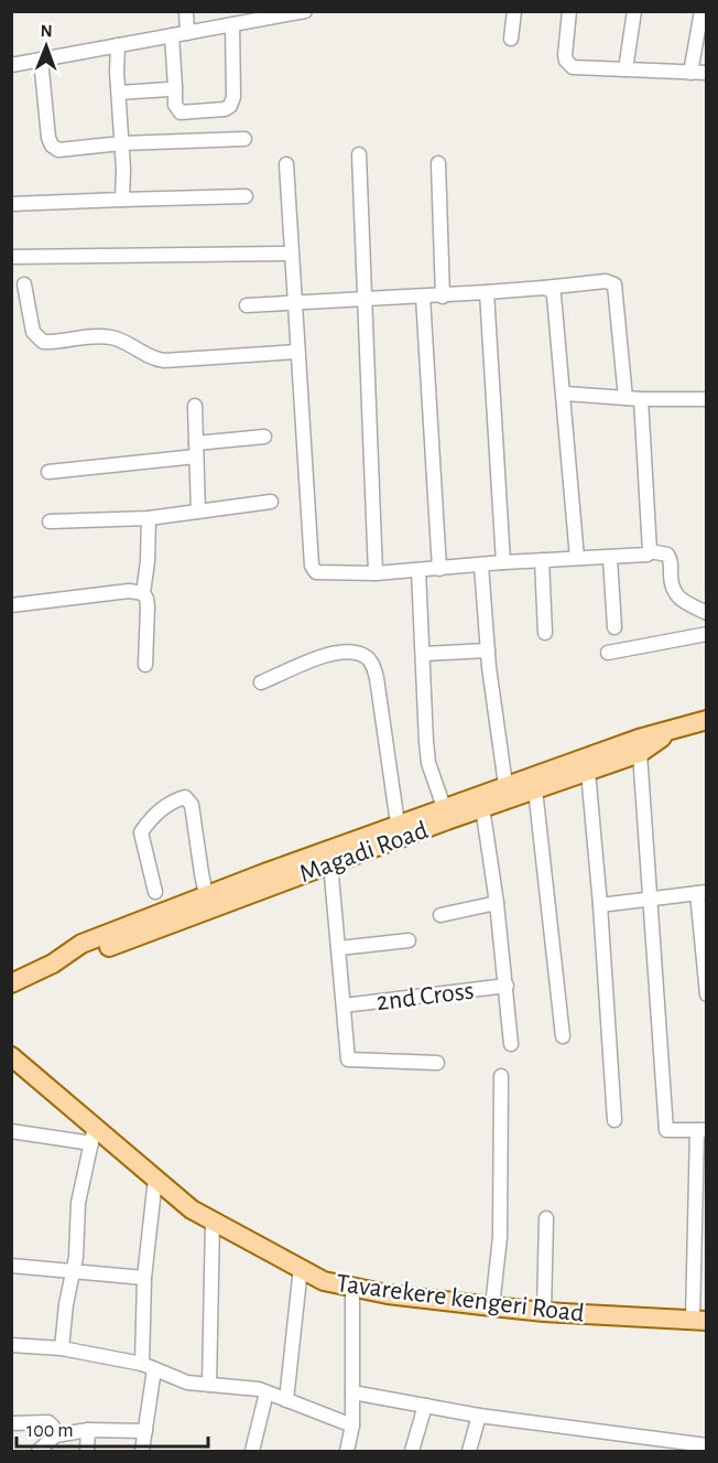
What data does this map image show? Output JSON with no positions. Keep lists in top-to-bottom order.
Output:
{
  "streets": {
    "main road": ["Magadi Road", "Tavarekere kengeri Road"],
    "street": ["2nd Cross"]
  },
  "scale_bar": "100 m",
  "north": "top"
}
